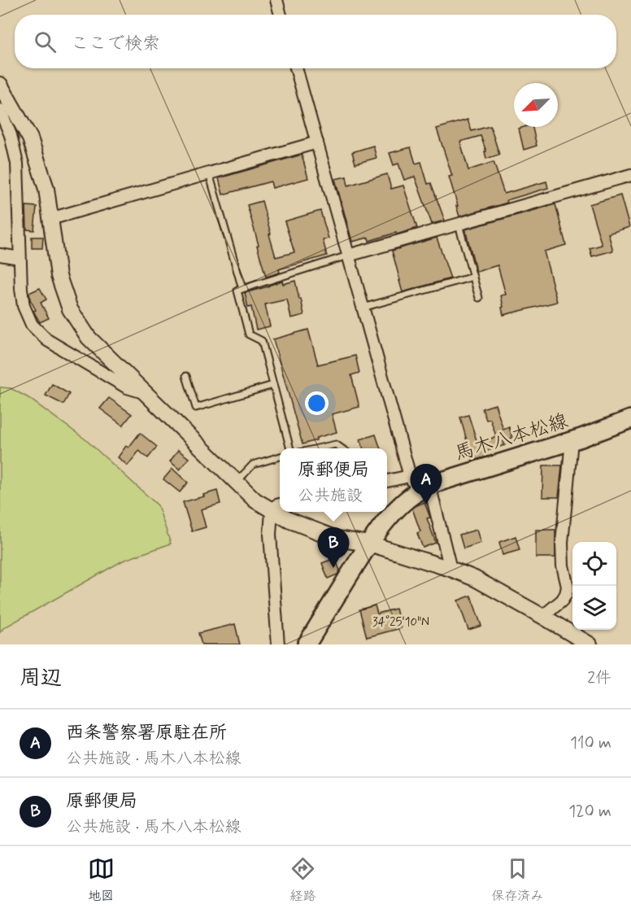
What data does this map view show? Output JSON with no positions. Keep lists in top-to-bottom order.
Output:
{
  "streets": {
    "main road": ["馬木八本松線"]
  },
  "north": "bottom left",
  "page": {
    "search": "ここで検索",
    "popup": ["原郵便局", "公共施設"],
    "pins": ["A", "B"],
    "heading": ["周辺", "2件"],
    "list": [
      {
        "mark": "A",
        "name": "西条警察署原駐在所",
        "note": "公共施設 · 馬木八本松線",
        "value": "110 m"
      },
      {
        "mark": "B",
        "name": "原郵便局",
        "note": "公共施設 · 馬木八本松線",
        "value": "120 m"
      }
    ],
    "nav": ["地図", "経路", "保存済み"]
  },
  "coordinates": ["34°25'10\"N"]
}
